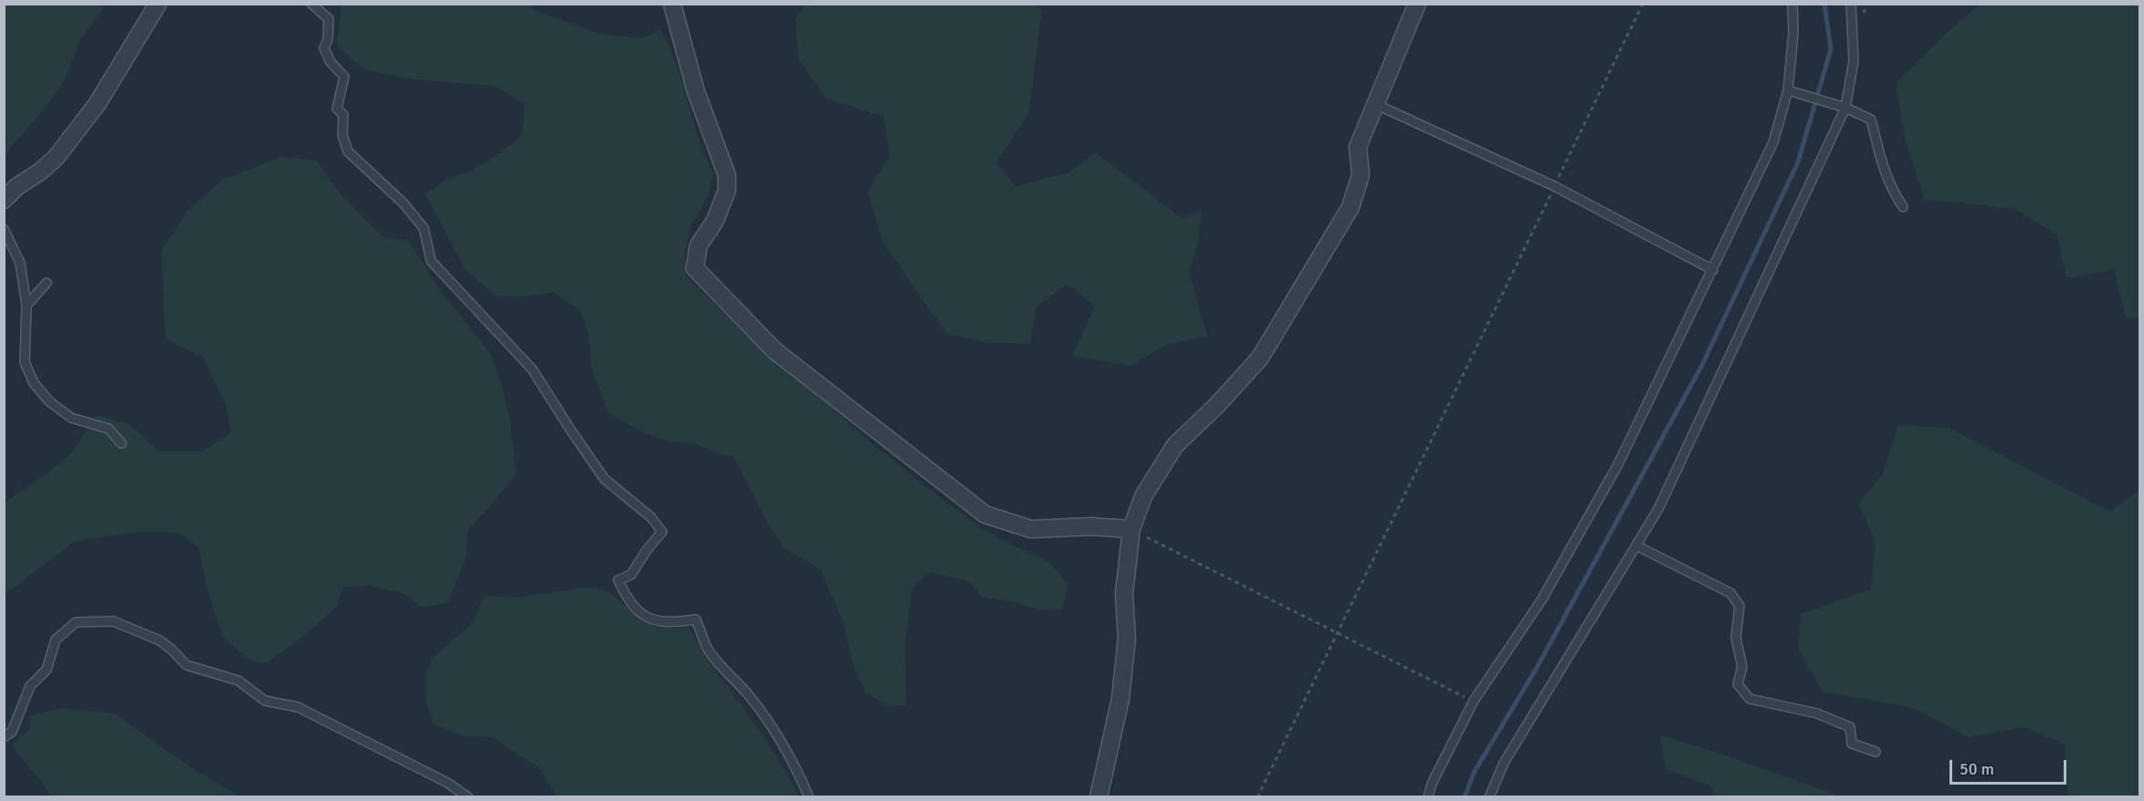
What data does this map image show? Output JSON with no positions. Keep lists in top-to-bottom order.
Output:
{
  "scale_bar": "50 m"
}
